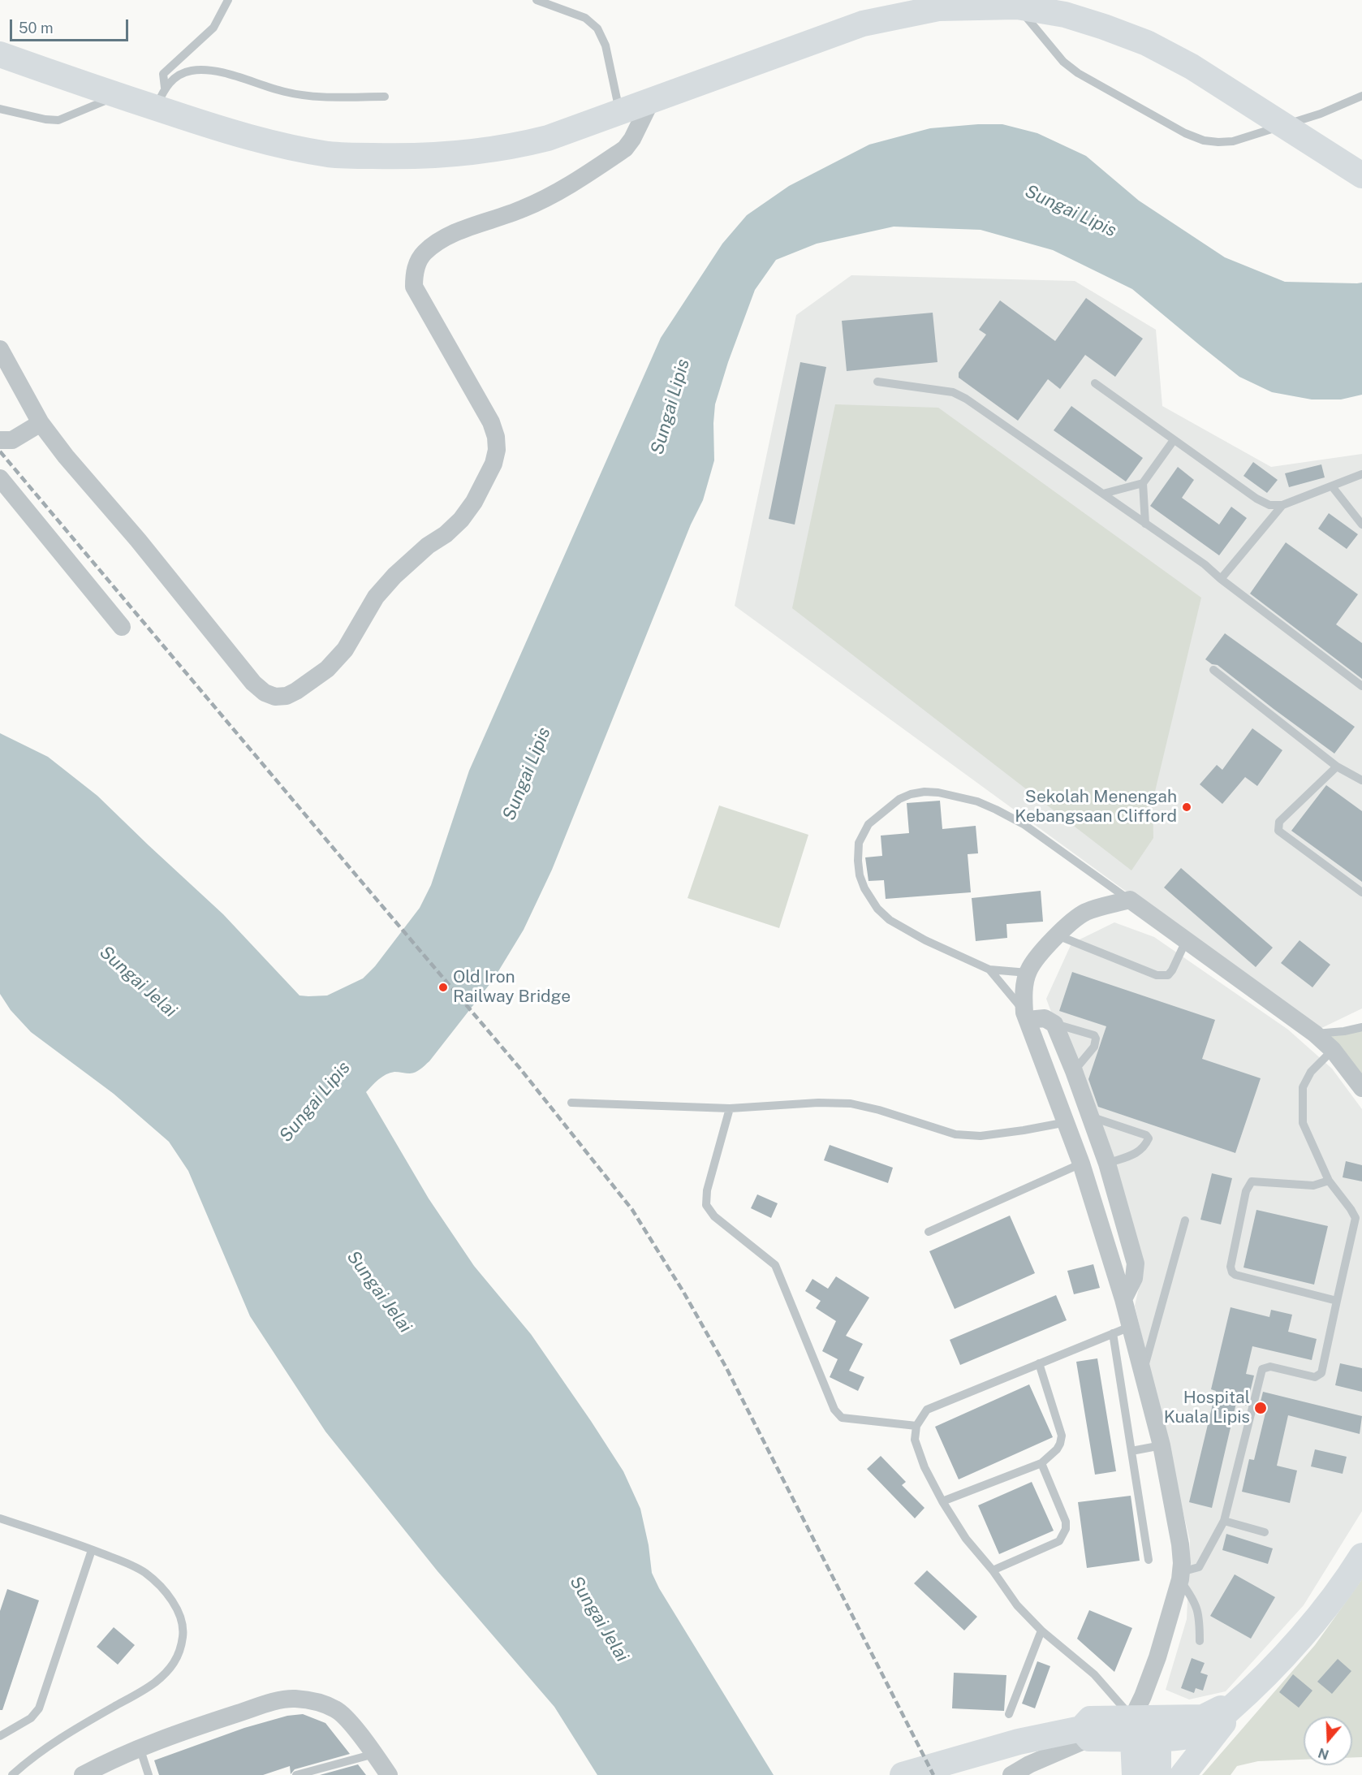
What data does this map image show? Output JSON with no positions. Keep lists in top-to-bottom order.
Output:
{
  "water": ["Sungai Lipis", "Sungai Jelai"],
  "places": ["Sekolah Menengah Kebangsaan Clifford", "Old Iron Railway Bridge", "Hospital Kuala Lipis"],
  "scale_bar": "50 m",
  "north": "bottom"
}
